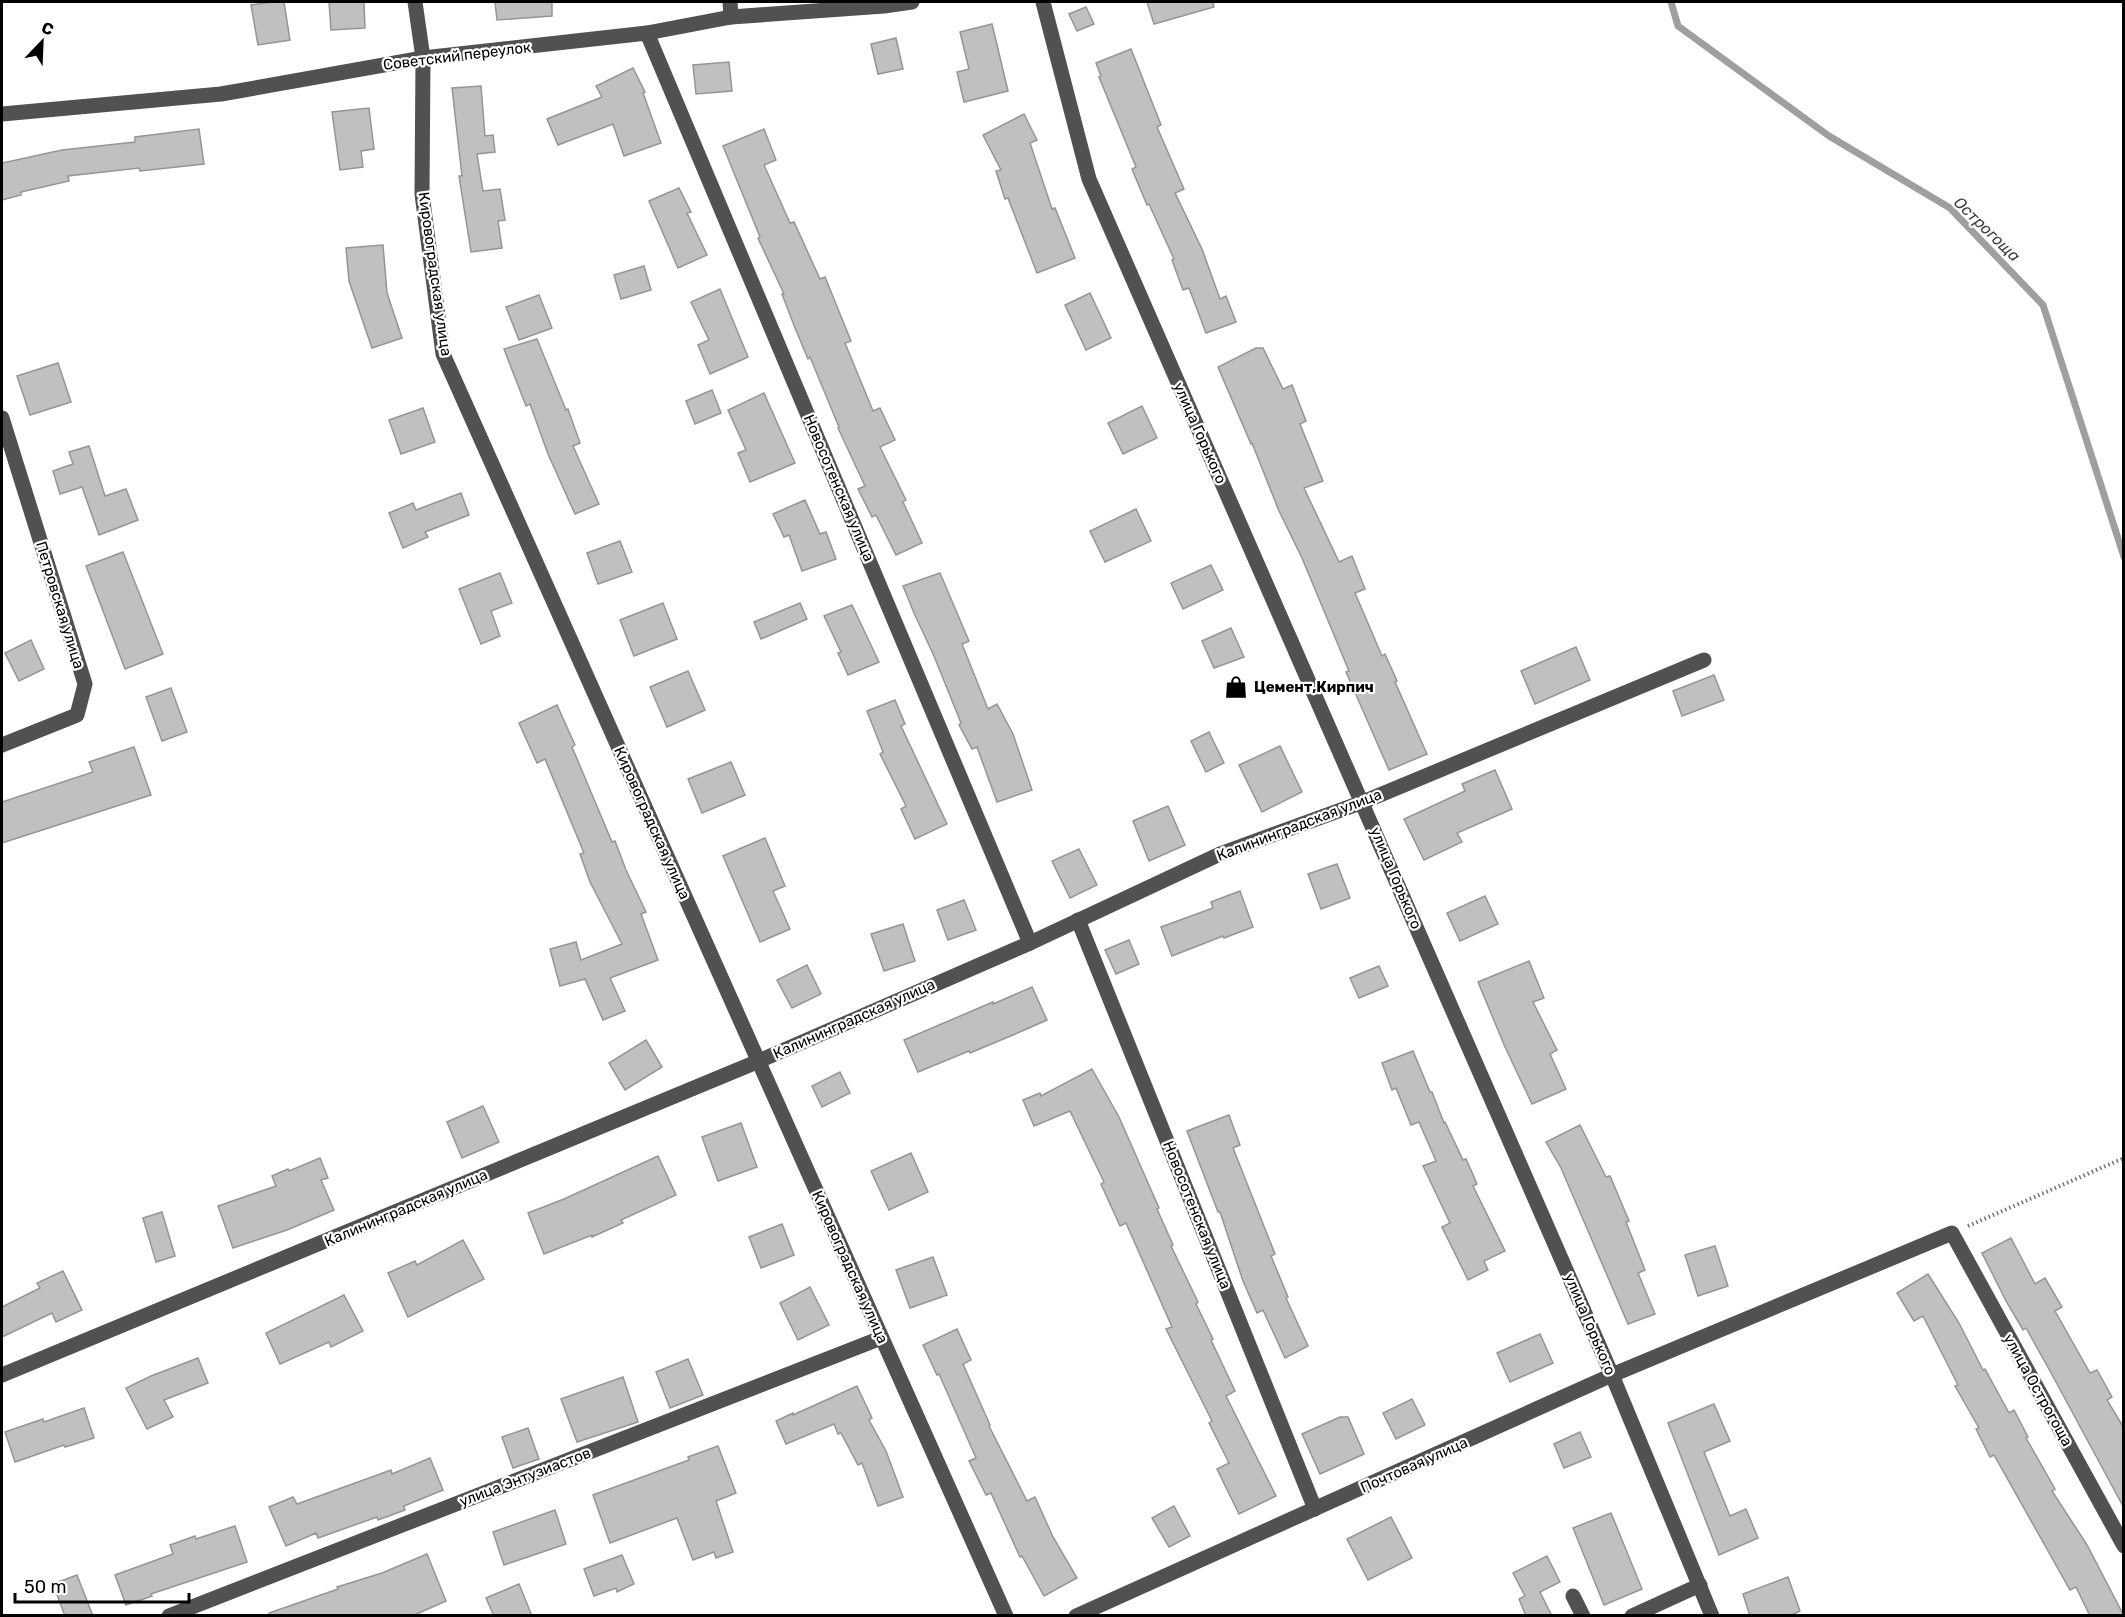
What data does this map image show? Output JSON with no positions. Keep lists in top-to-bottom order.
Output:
{
  "streets": {
    "street": [
      "Советский переулок",
      "Кировоградская улица",
      "улица Горького",
      "Новосотенская улица",
      "Петровская улица",
      "Калининградская улица",
      "улица Острогоща",
      "Почтовая улица",
      "улица Энтузиастов"
    ]
  },
  "crossings": [
    ["Советский переулок", "Кировоградская улица"],
    ["Советский переулок", "Новосотенская улица"],
    ["Кировоградская улица", "Калининградская улица"],
    ["Кировоградская улица", "улица Энтузиастов"],
    ["улица Горького", "Калининградская улица"],
    ["улица Горького", "Почтовая улица"],
    ["Новосотенская улица", "Калининградская улица"],
    ["Новосотенская улица", "Почтовая улица"],
    ["улица Острогоща", "Почтовая улица"]
  ],
  "water": ["Острогоща"],
  "places": {
    "shop": ["Цемент,Кирпич"]
  },
  "scale_bar": "50 m",
  "north": "top right"
}
